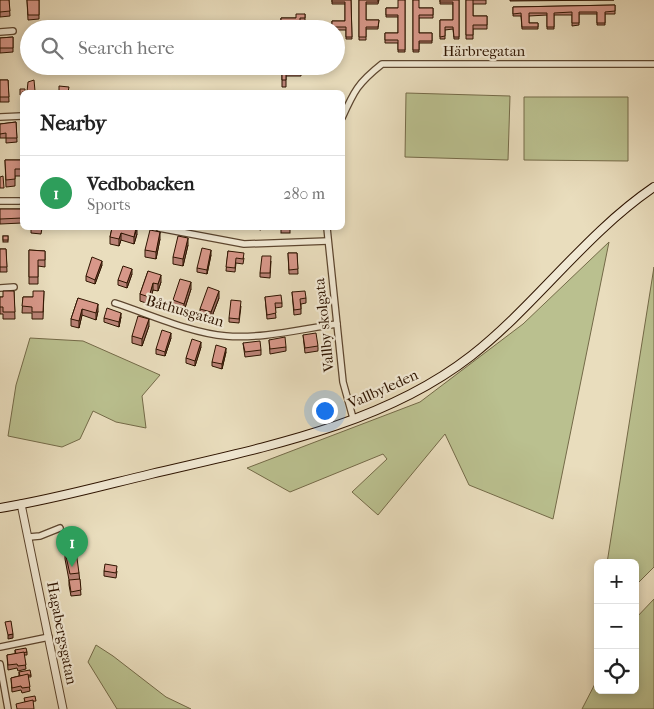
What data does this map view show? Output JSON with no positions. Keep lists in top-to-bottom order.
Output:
{
  "streets": {
    "main road": ["Vallbyleden"],
    "street": [
      "Härbregatan",
      "Båthusgatan",
      "Vallby skolgata",
      "Hagabergsgatan"
    ]
  },
  "crossings": [
    ["Båthusgatan", "Vallby skolgata"],
    ["Vallby skolgata", "Vallbyleden"],
    ["Vallbyleden", "Hagabergsgatan"]
  ],
  "page": {
    "search": "Search here",
    "heading": "Nearby",
    "list": [
      {
        "mark": "1",
        "name": "Vedbobacken",
        "note": "Sports",
        "value": "280 m"
      }
    ],
    "pins": "1",
    "map_buttons": ["+", "−"]
  }
}
